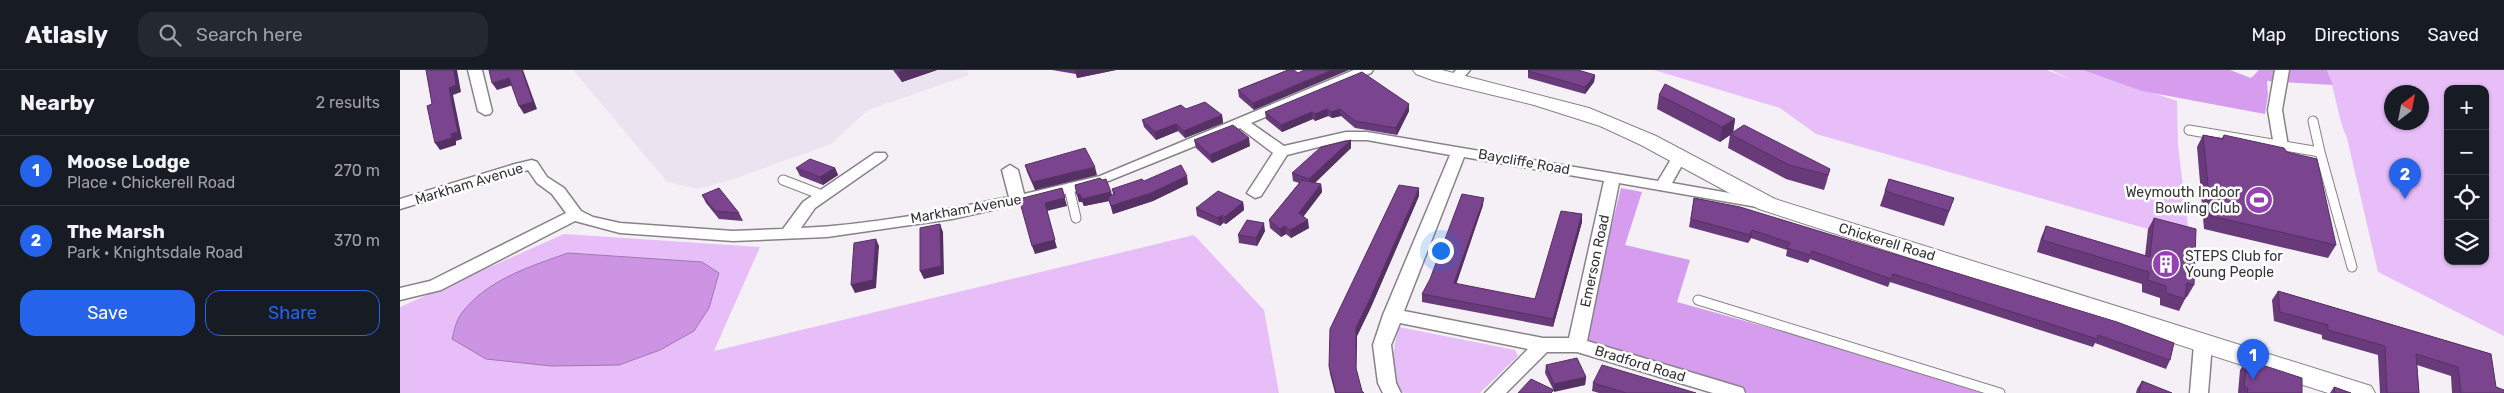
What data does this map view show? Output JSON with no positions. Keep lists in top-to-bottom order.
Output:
{
  "streets": {
    "main road": ["Chickerell Road"],
    "street": [
      "Baycliffe Road",
      "Markham Avenue",
      "Emerson Road",
      "Bradford Road"
    ]
  },
  "crossings": [
    ["Baycliffe Road", "Chickerell Road"],
    ["Baycliffe Road", "Emerson Road"],
    ["Emerson Road", "Bradford Road"]
  ],
  "places": {
    "sports": ["Weymouth Indoor Bowling Club"],
    "building": ["STEPS Club for Young People"]
  },
  "north": "top right",
  "page": {
    "header": "Atlasly",
    "search": "Search here",
    "nav": ["Map", "Directions", "Saved"],
    "heading": ["Nearby", "2 results"],
    "map_buttons": ["+", "−"],
    "list": [
      {
        "mark": "1",
        "name": "Moose Lodge",
        "note": "Place · Chickerell Road",
        "value": "270 m"
      },
      {
        "mark": "2",
        "name": "The Marsh",
        "note": "Park · Knightsdale Road",
        "value": "370 m"
      }
    ],
    "pins": ["2", "1"],
    "buttons": ["Save", "Share"]
  }
}
